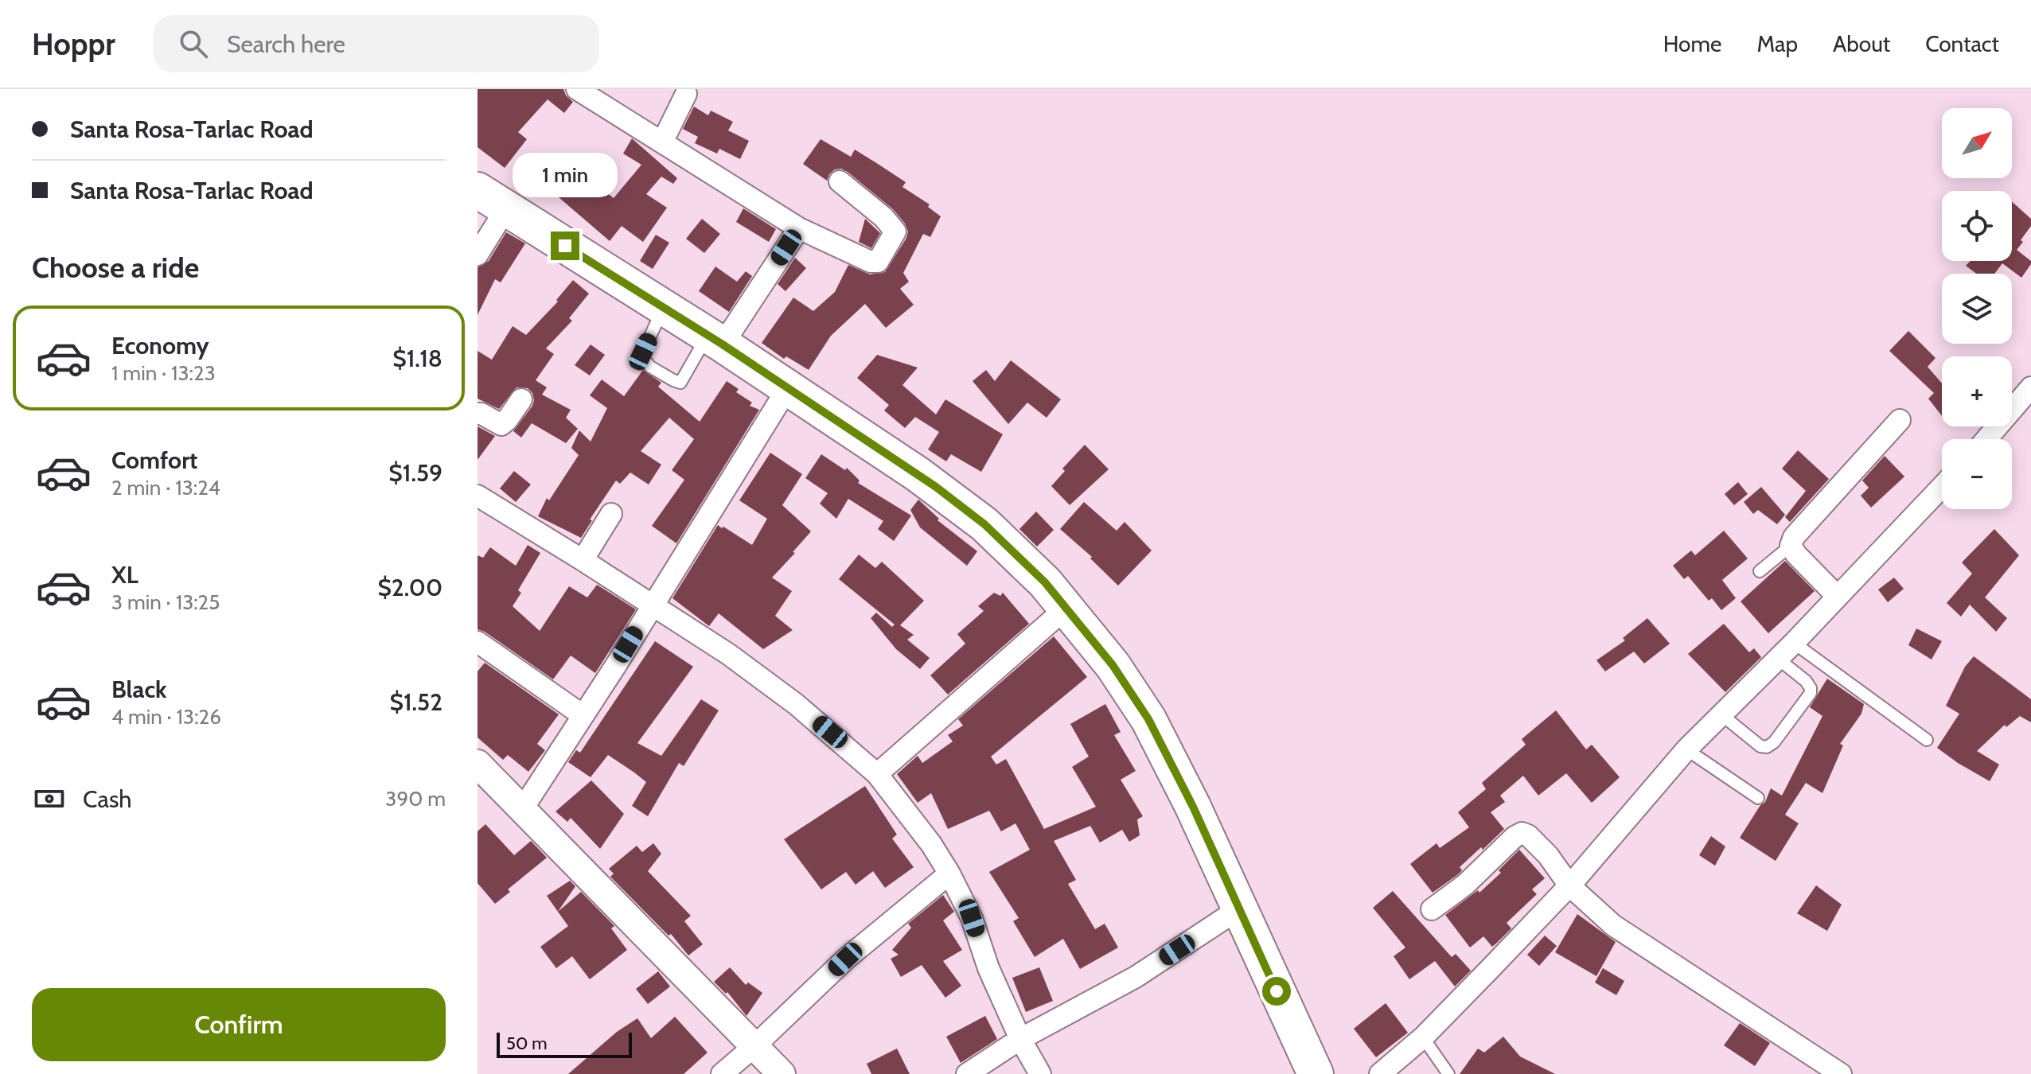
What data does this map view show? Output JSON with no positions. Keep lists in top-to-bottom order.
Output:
{
  "scale_bar": "50 m",
  "north": "top right",
  "page": {
    "header": "Hoppr",
    "search": "Search here",
    "nav": [
      "Home",
      "Map",
      "About",
      "Contact"
    ],
    "banner": ["Santa Rosa-Tarlac Road", "Santa Rosa-Tarlac Road"],
    "map_buttons": ["+", "−"],
    "bubble": "1 min",
    "heading": "Choose a ride",
    "list": [
      {
        "name": "Economy",
        "note": "1 min · 13:23",
        "value": "$1.18"
      },
      {
        "name": "Comfort",
        "note": "2 min · 13:24",
        "value": "$1.59"
      },
      {
        "name": "XL",
        "note": "3 min · 13:25",
        "value": "$2.00"
      },
      {
        "name": "Black",
        "note": "4 min · 13:26",
        "value": "$1.52"
      }
    ],
    "pay": ["Cash", "390 m"],
    "buttons": "Confirm",
    "scale": "50 m"
  }
}
